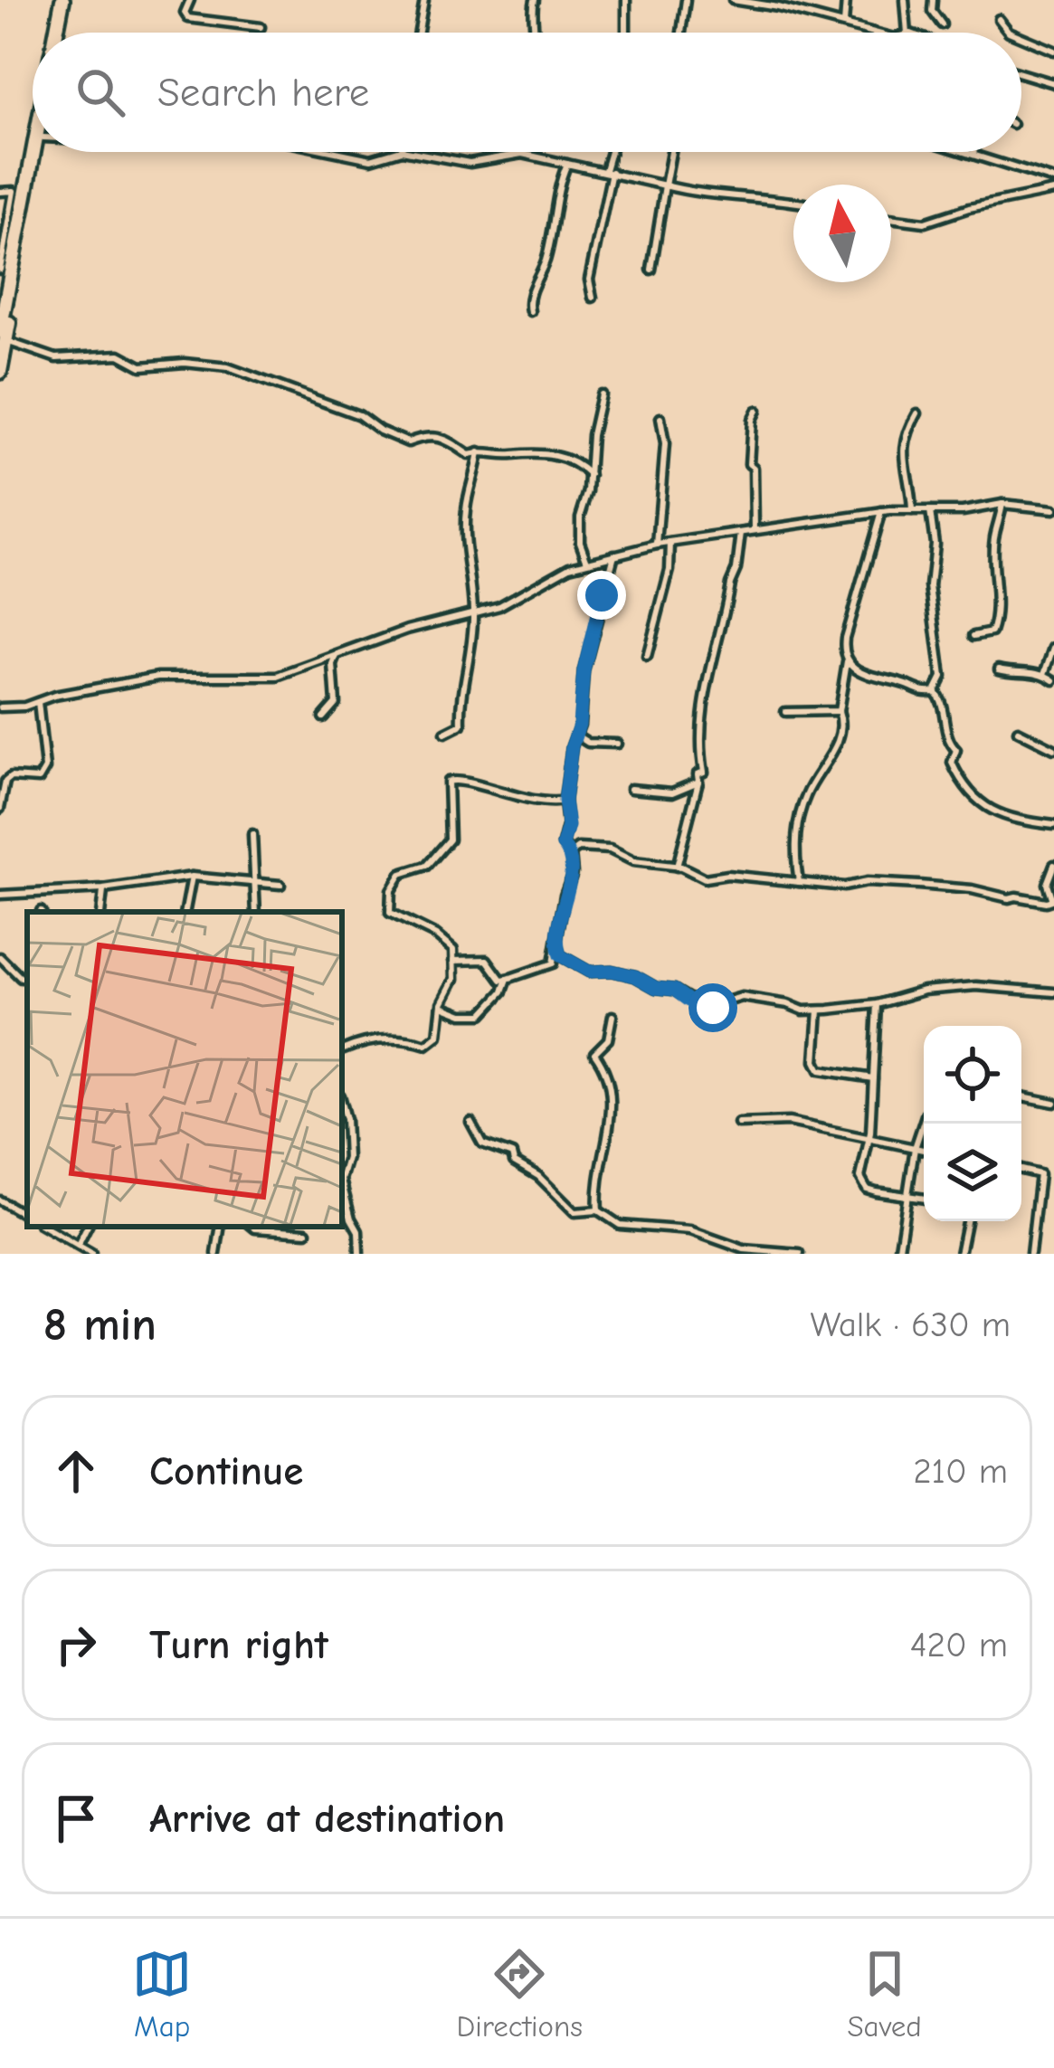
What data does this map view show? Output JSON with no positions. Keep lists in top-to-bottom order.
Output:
{
  "north": "top",
  "page": {
    "search": "Search here",
    "heading": ["8 min", "Walk · 630 m"],
    "list": [
      ["Continue", "210 m"],
      ["Turn right", "420 m"],
      "Arrive at destination"
    ],
    "nav": ["Map", "Directions", "Saved"]
  }
}
